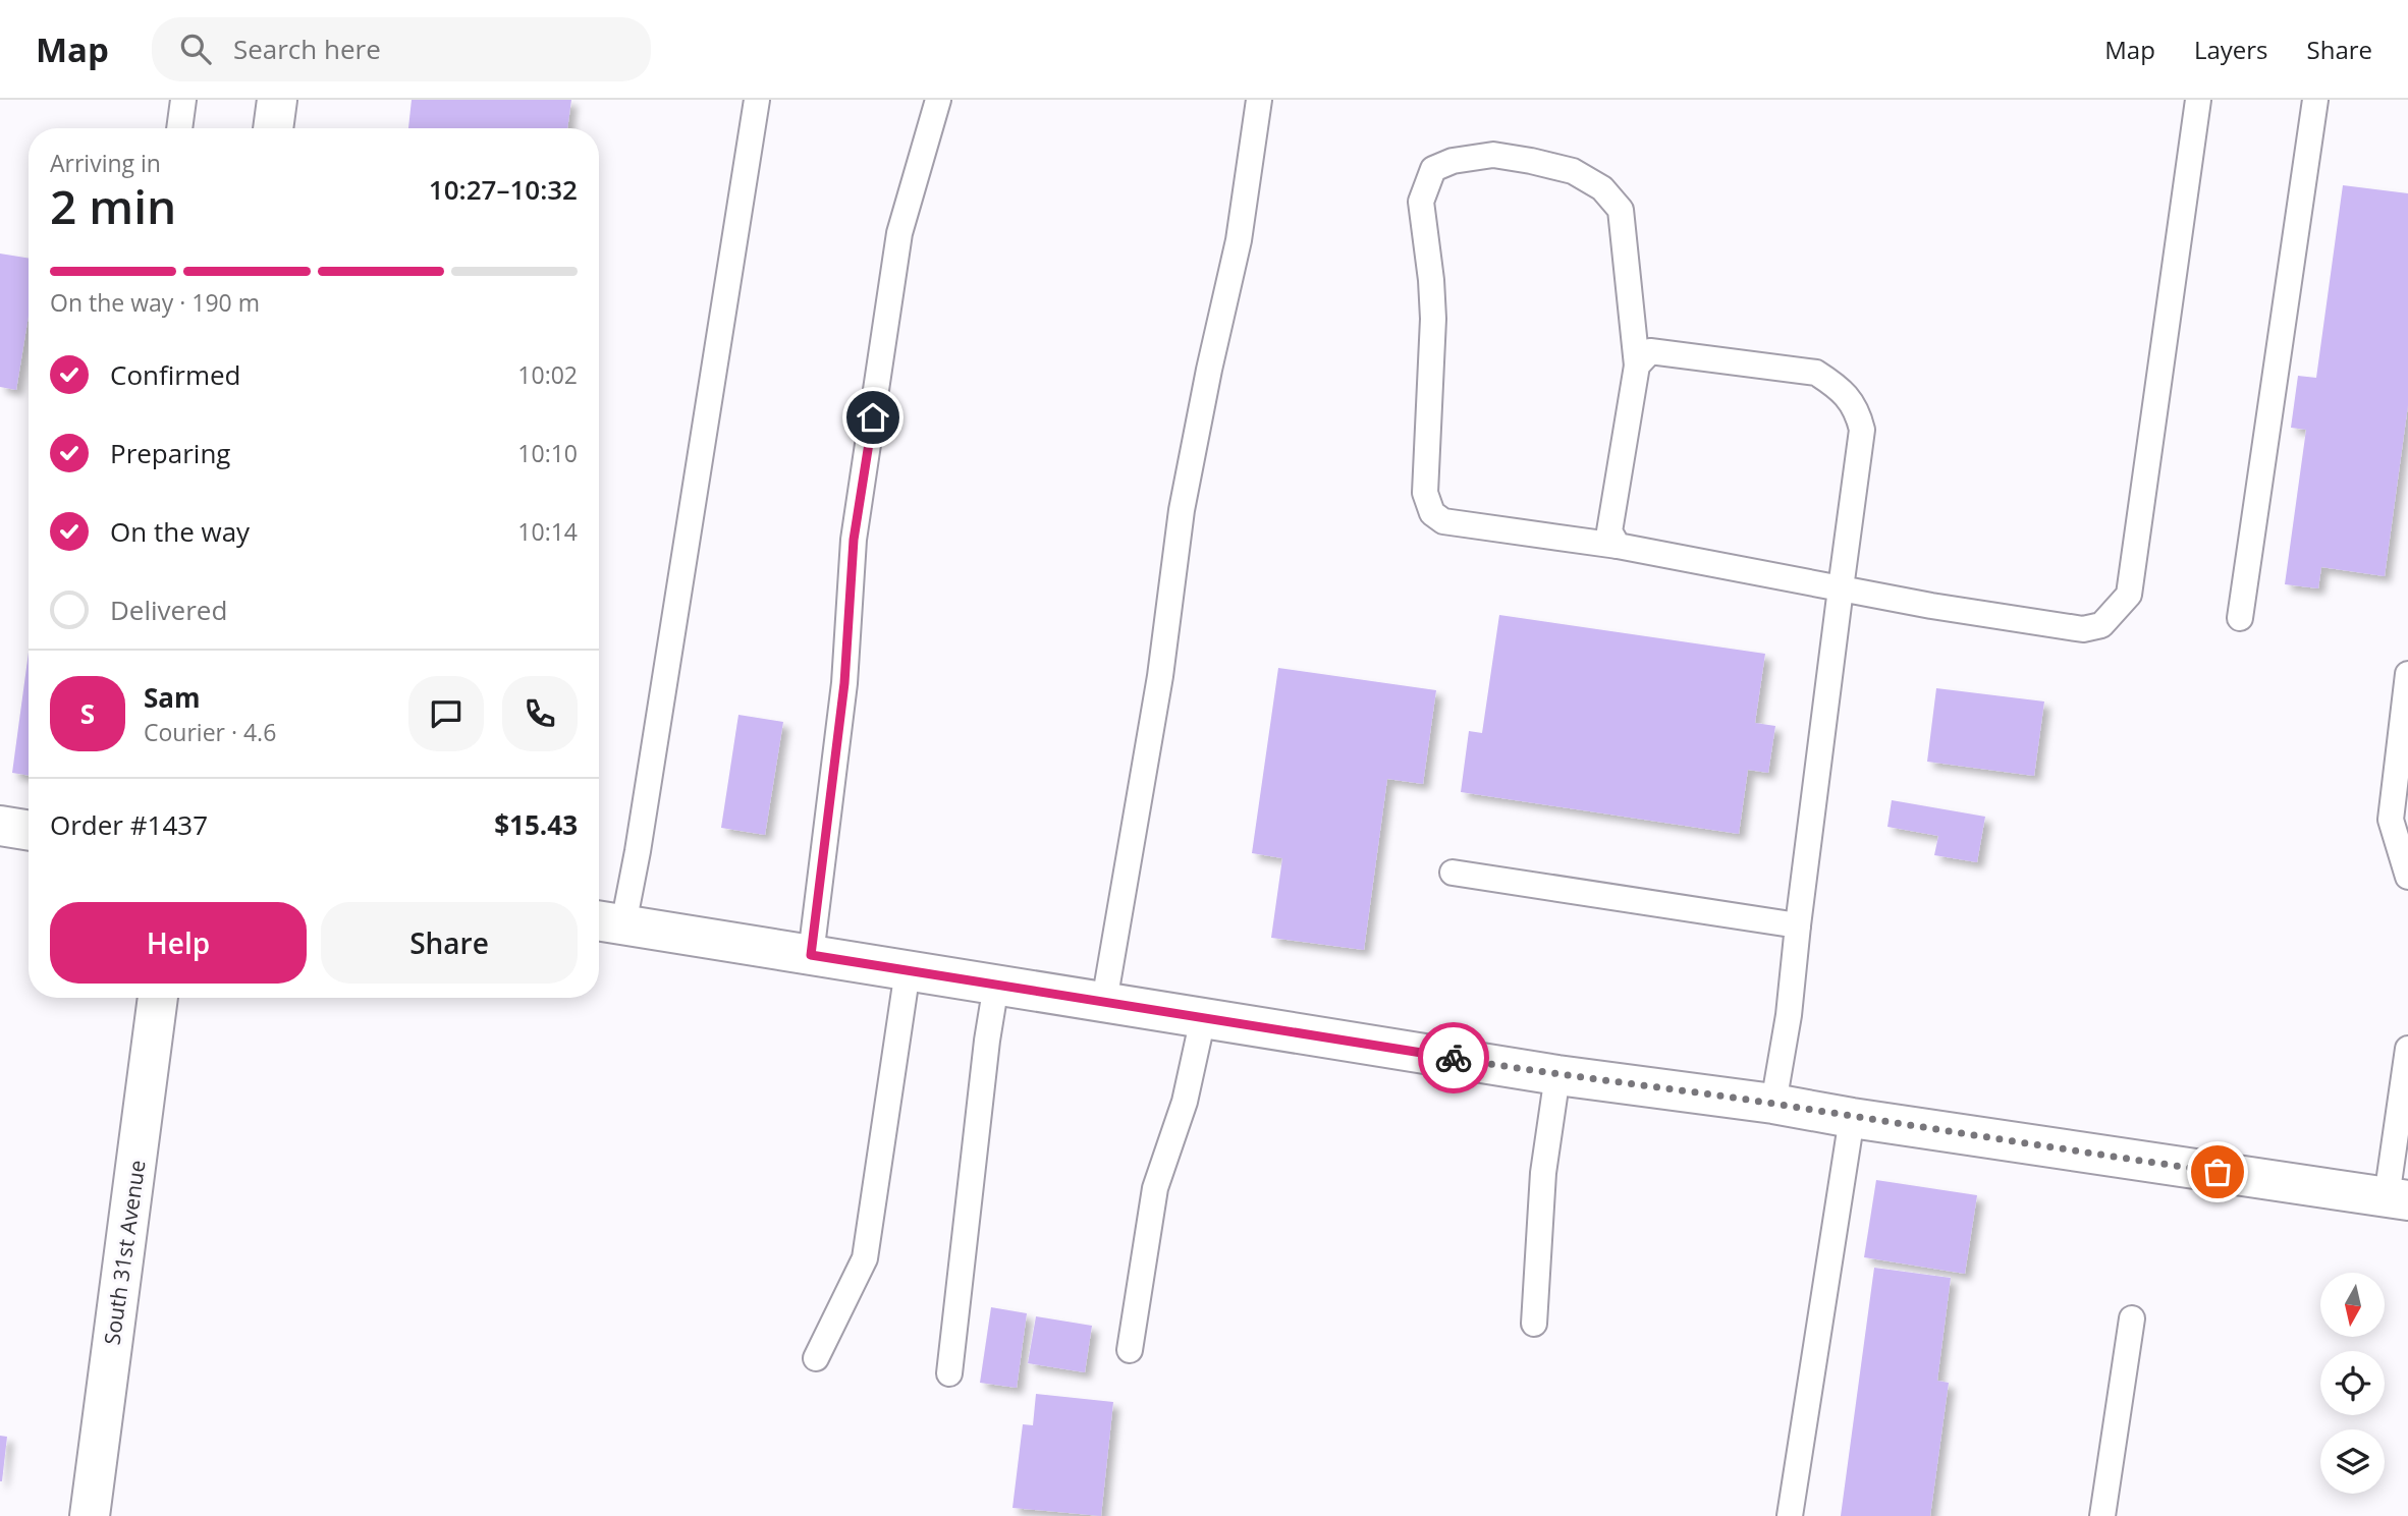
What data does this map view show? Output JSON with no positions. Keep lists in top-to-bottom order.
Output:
{
  "streets": {
    "street": ["South 31st Avenue"]
  },
  "north": "bottom",
  "page": {
    "header": "Map",
    "search": "Search here",
    "nav": ["Map", "Layers", "Share"],
    "heading": ["2 min", "Arriving in", "10:27–10:32"],
    "panel": [
      "Sam",
      "Courier · 4.6",
      "Order #1437",
      "$15.43"
    ],
    "bar": "On the way · 190 m",
    "list": [
      ["Confirmed", "10:02"],
      ["Preparing", "10:10"],
      ["On the way", "10:14"],
      "Delivered"
    ],
    "round": "S",
    "buttons": ["Help", "Share"]
  }
}
